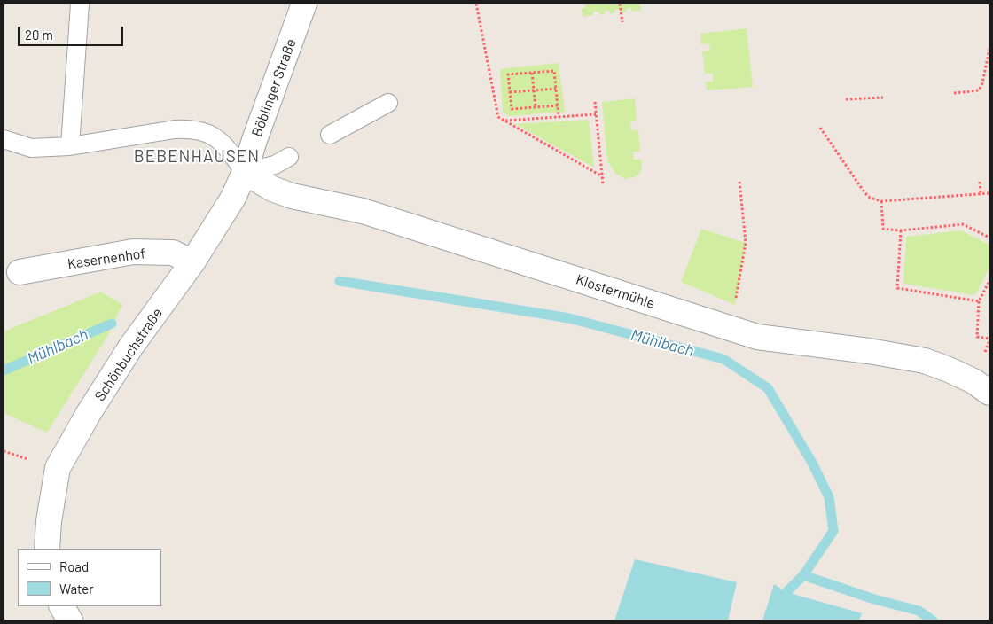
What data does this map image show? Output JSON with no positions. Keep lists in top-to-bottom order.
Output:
{
  "streets": {
    "street": [
      "Böblinger Straße",
      "Kasernenhof",
      "Klostermühle",
      "Schönbuchstraße"
    ]
  },
  "crossings": [
    ["Böblinger Straße", "Klostermühle"],
    ["Böblinger Straße", "Schönbuchstraße"],
    ["Kasernenhof", "Schönbuchstraße"],
    ["Klostermühle", "Schönbuchstraße"]
  ],
  "districts": ["BEBENHAUSEN"],
  "water": ["Mühlbach"],
  "legend": ["Road", "Water"],
  "scale_bar": "20 m"
}
